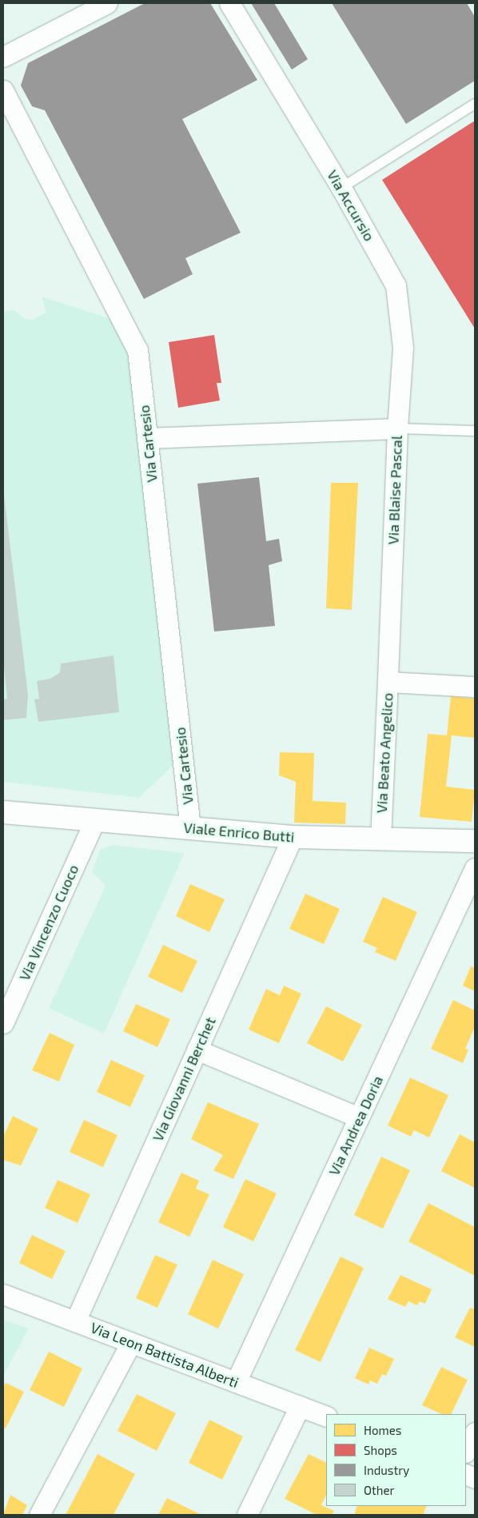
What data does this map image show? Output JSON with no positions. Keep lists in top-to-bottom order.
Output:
{
  "streets": {
    "street": [
      "Via Accursio",
      "Via Cartesio",
      "Via Blaise Pascal",
      "Via Beato Angelico",
      "Viale Enrico Butti",
      "Via Vincenzo Cuoco",
      "Via Giovanni Berchet",
      "Via Andrea Doria",
      "Via Leon Battista Alberti"
    ]
  },
  "crossings": [
    ["Via Accursio", "Via Blaise Pascal"],
    ["Via Cartesio", "Via Blaise Pascal"],
    ["Via Cartesio", "Viale Enrico Butti"],
    ["Via Blaise Pascal", "Via Beato Angelico"],
    ["Via Beato Angelico", "Viale Enrico Butti"],
    ["Viale Enrico Butti", "Via Vincenzo Cuoco"],
    ["Viale Enrico Butti", "Via Giovanni Berchet"],
    ["Via Giovanni Berchet", "Via Leon Battista Alberti"],
    ["Via Andrea Doria", "Via Leon Battista Alberti"]
  ],
  "legend": [
    "Homes",
    "Shops",
    "Industry",
    "Other"
  ]
}
